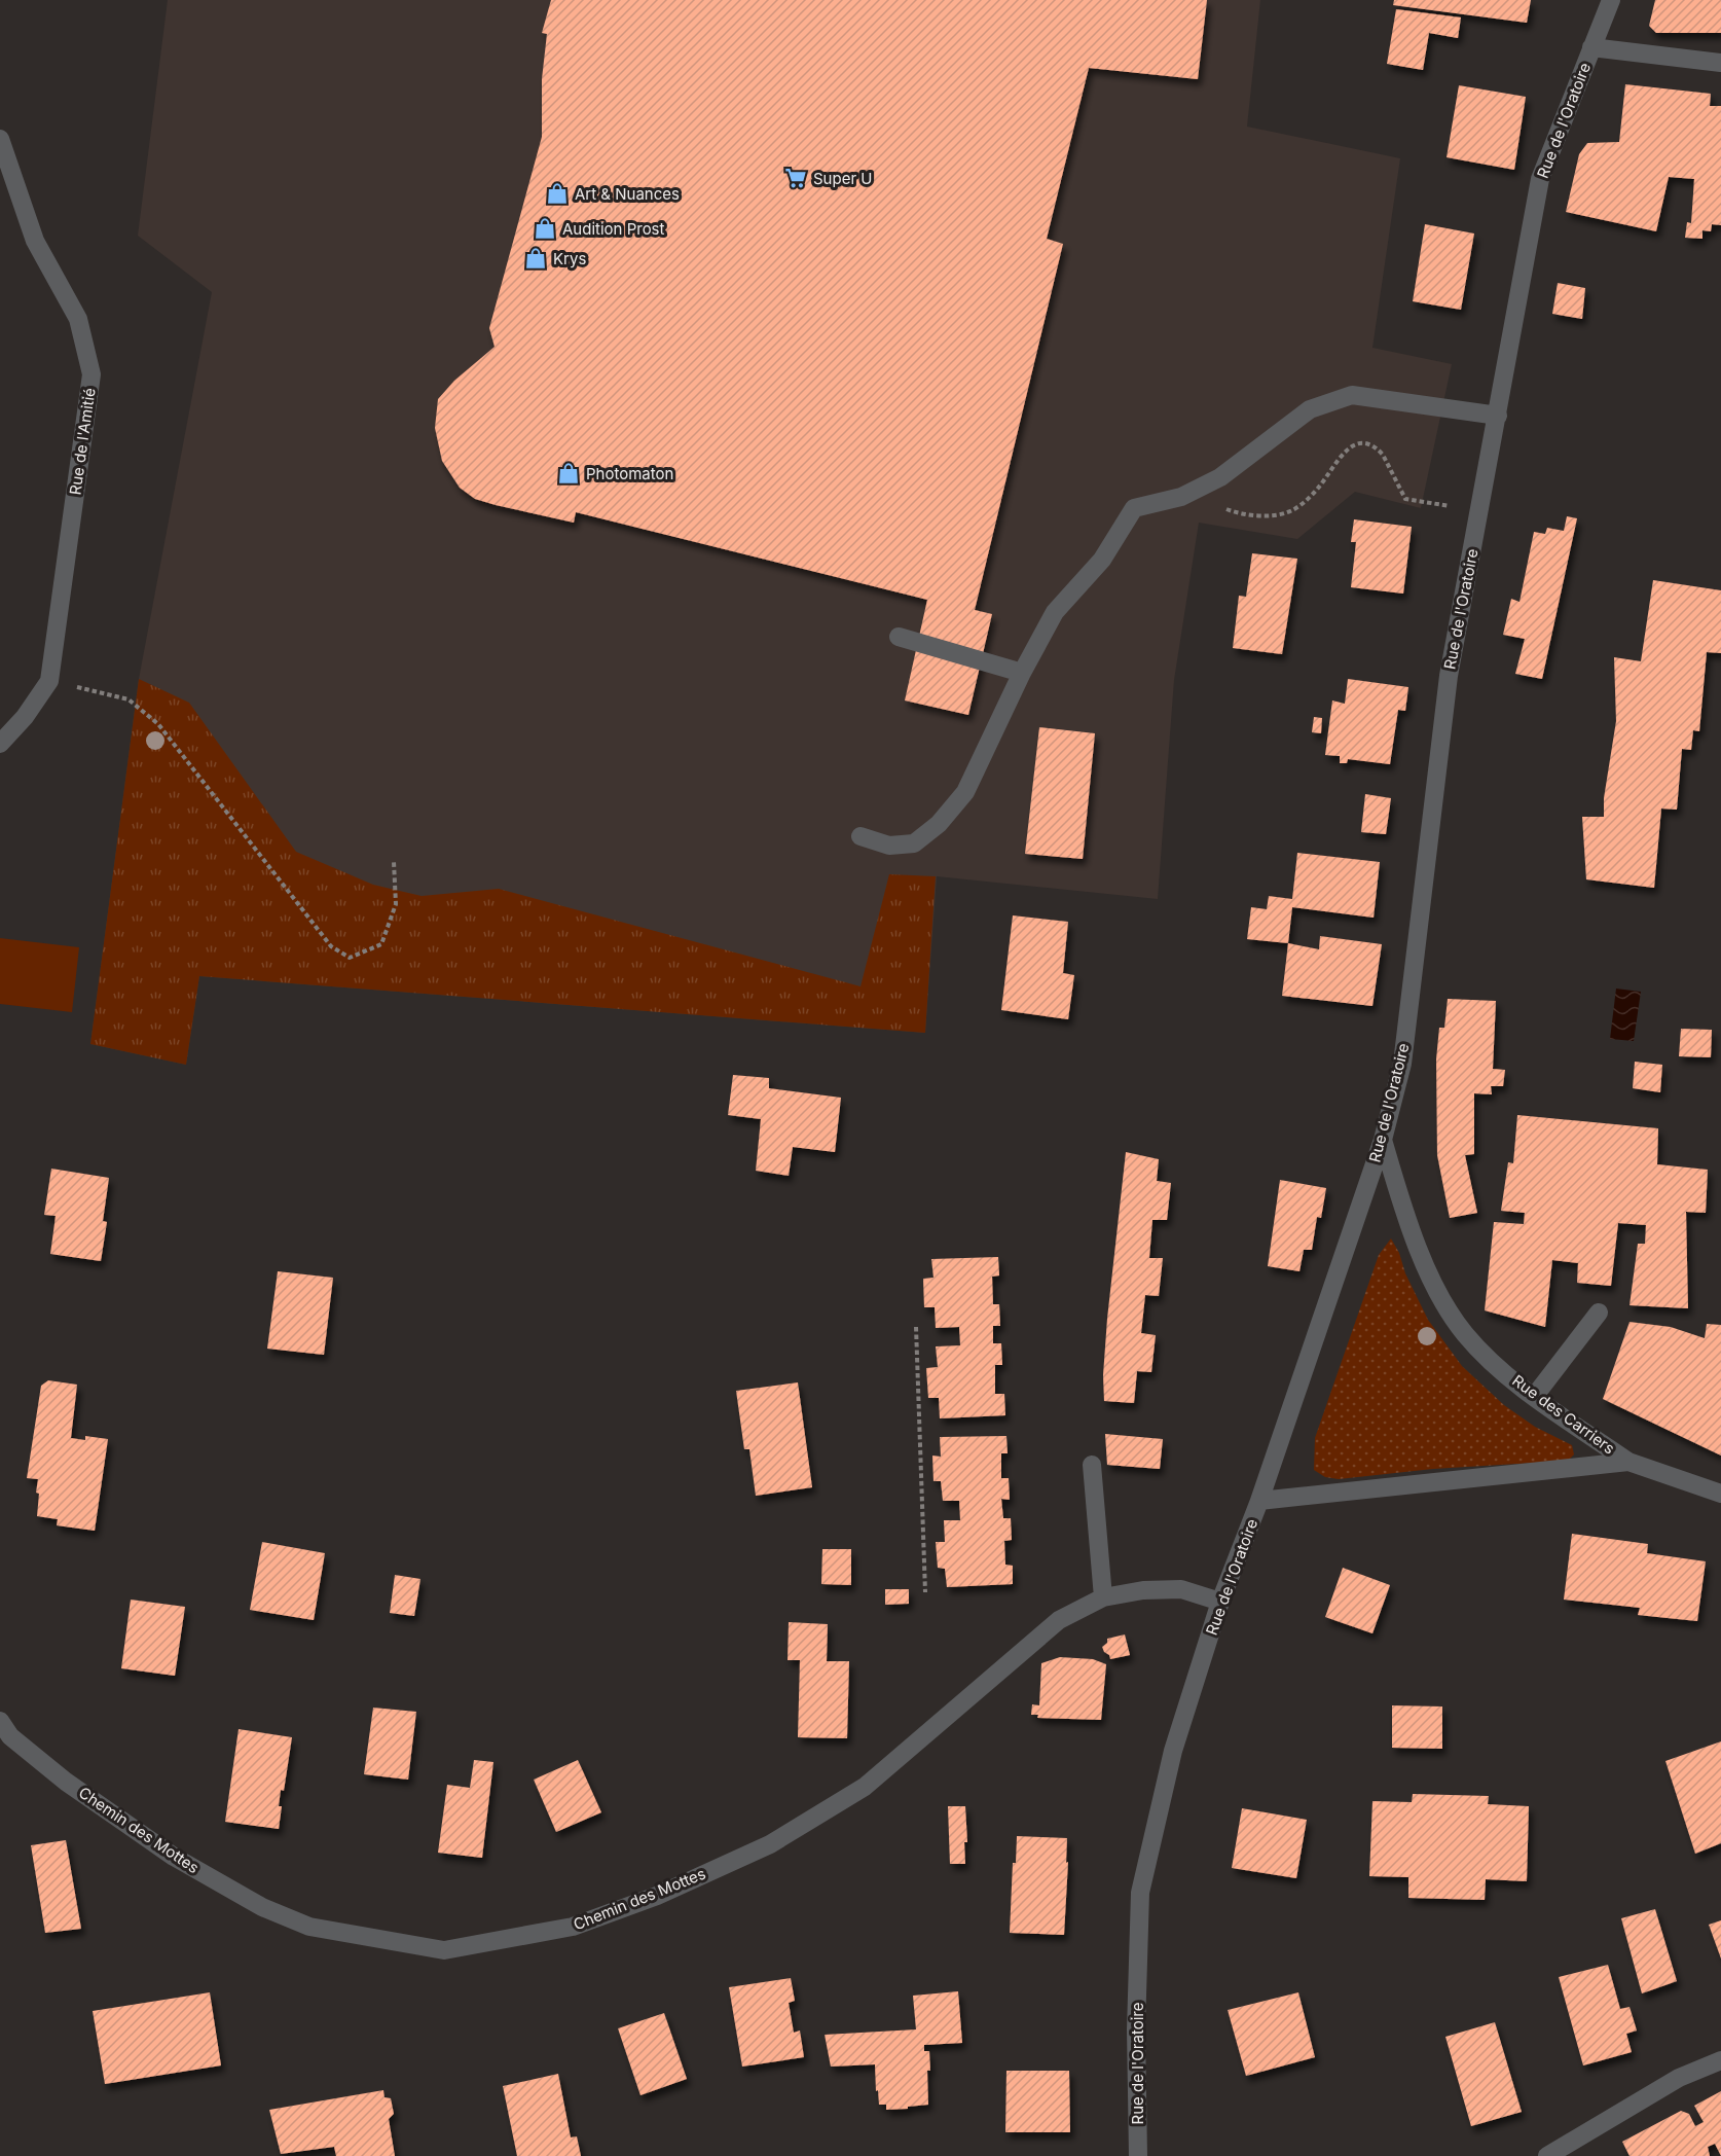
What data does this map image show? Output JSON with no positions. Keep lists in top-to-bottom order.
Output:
{
  "streets": {
    "street": [
      "Rue de l'Oratoire",
      "Rue de l'Amitié",
      "Rue des Carriers",
      "Chemin des Mottes"
    ]
  },
  "crossings": [
    ["Rue de l'Oratoire", "Rue des Carriers"],
    ["Rue de l'Oratoire", "Chemin des Mottes"]
  ],
  "places": {
    "supermarket": ["Super U"],
    "shop": [
      "Art & Nuances",
      "Audition Prost",
      "Krys",
      "Photomaton"
    ]
  }
}
